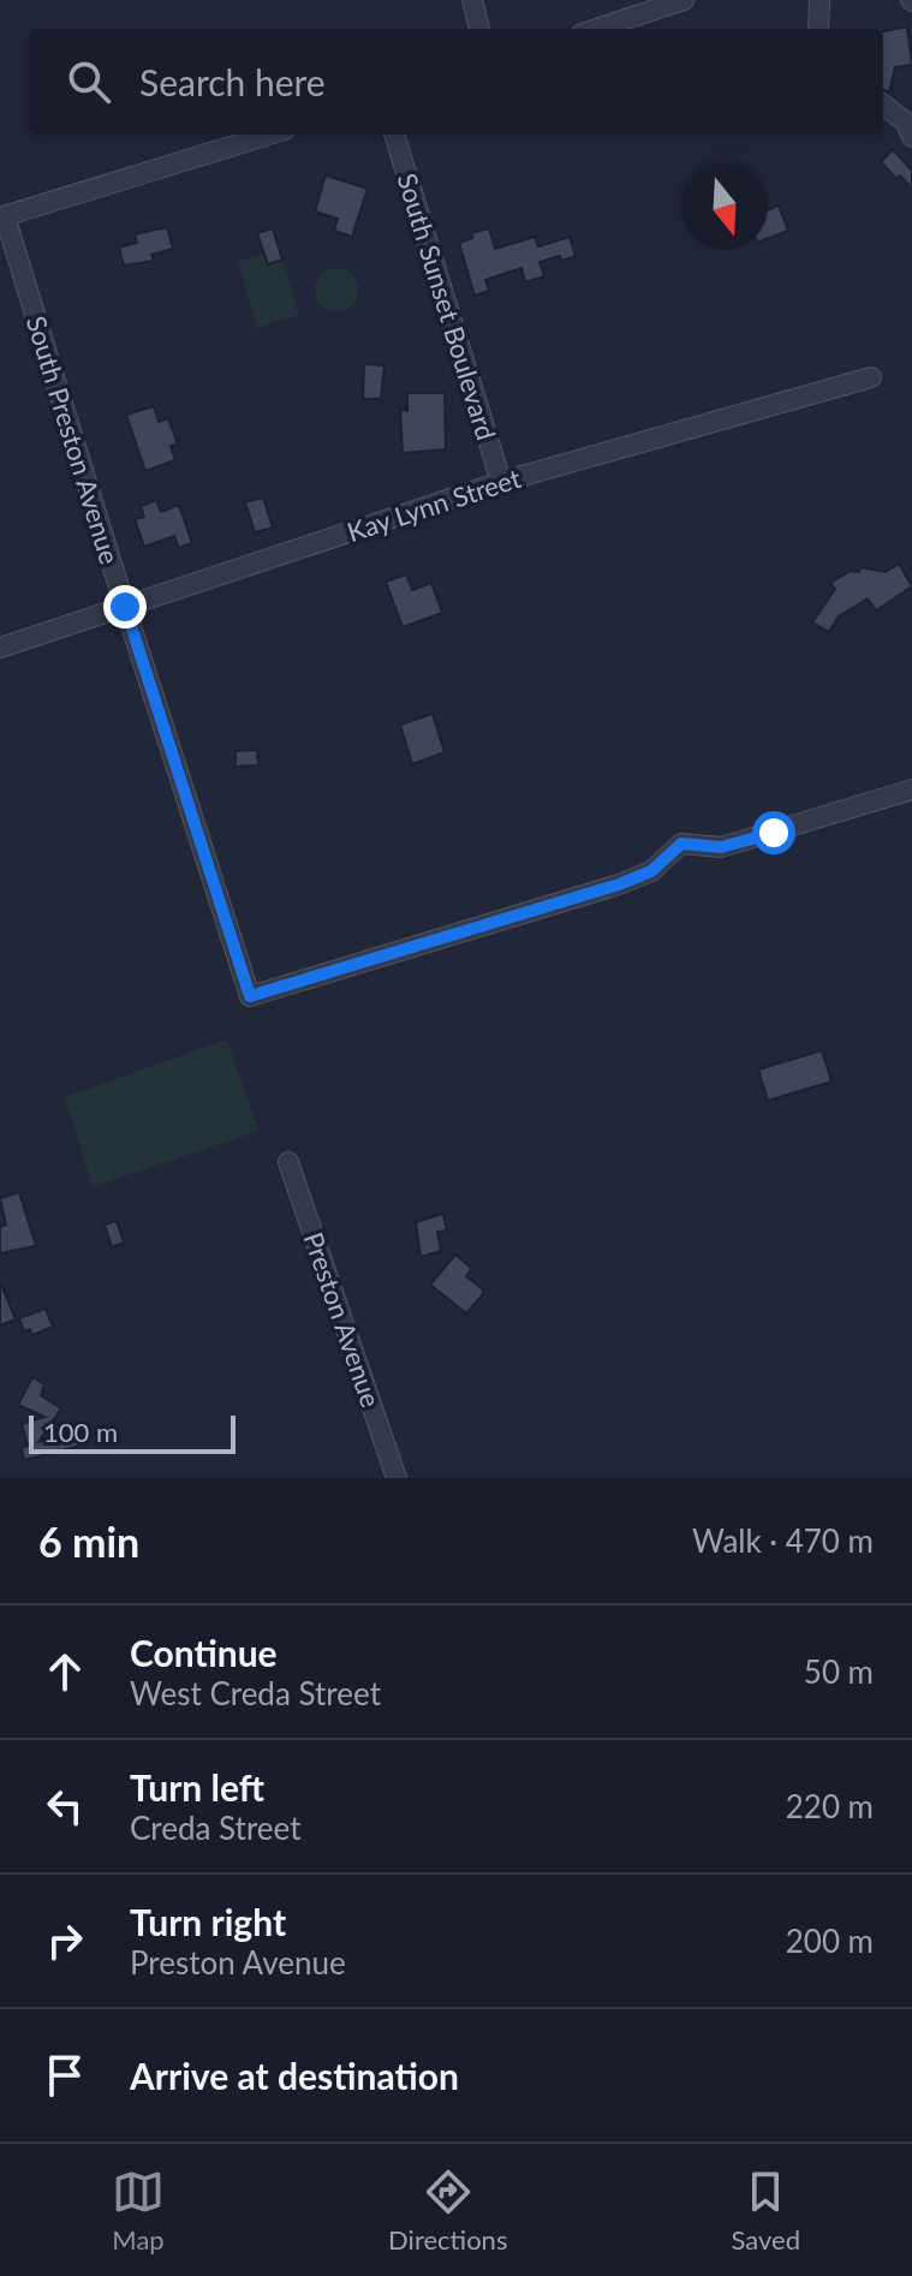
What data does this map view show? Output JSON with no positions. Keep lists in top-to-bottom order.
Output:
{
  "streets": {
    "street": [
      "South Sunset Boulevard",
      "South Preston Avenue",
      "Kay Lynn Street",
      "Preston Avenue"
    ]
  },
  "crossings": [
    ["South Sunset Boulevard", "Kay Lynn Street"],
    ["South Preston Avenue", "Kay Lynn Street"]
  ],
  "scale_bar": "100 m",
  "north": "bottom",
  "page": {
    "search": "Search here",
    "scale": "100 m",
    "heading": ["6 min", "Walk · 470 m"],
    "list": [
      ["Continue", "West Creda Street", "50 m"],
      ["Turn left", "Creda Street", "220 m"],
      ["Turn right", "Preston Avenue", "200 m"],
      "Arrive at destination"
    ],
    "nav": ["Map", "Directions", "Saved"]
  }
}
